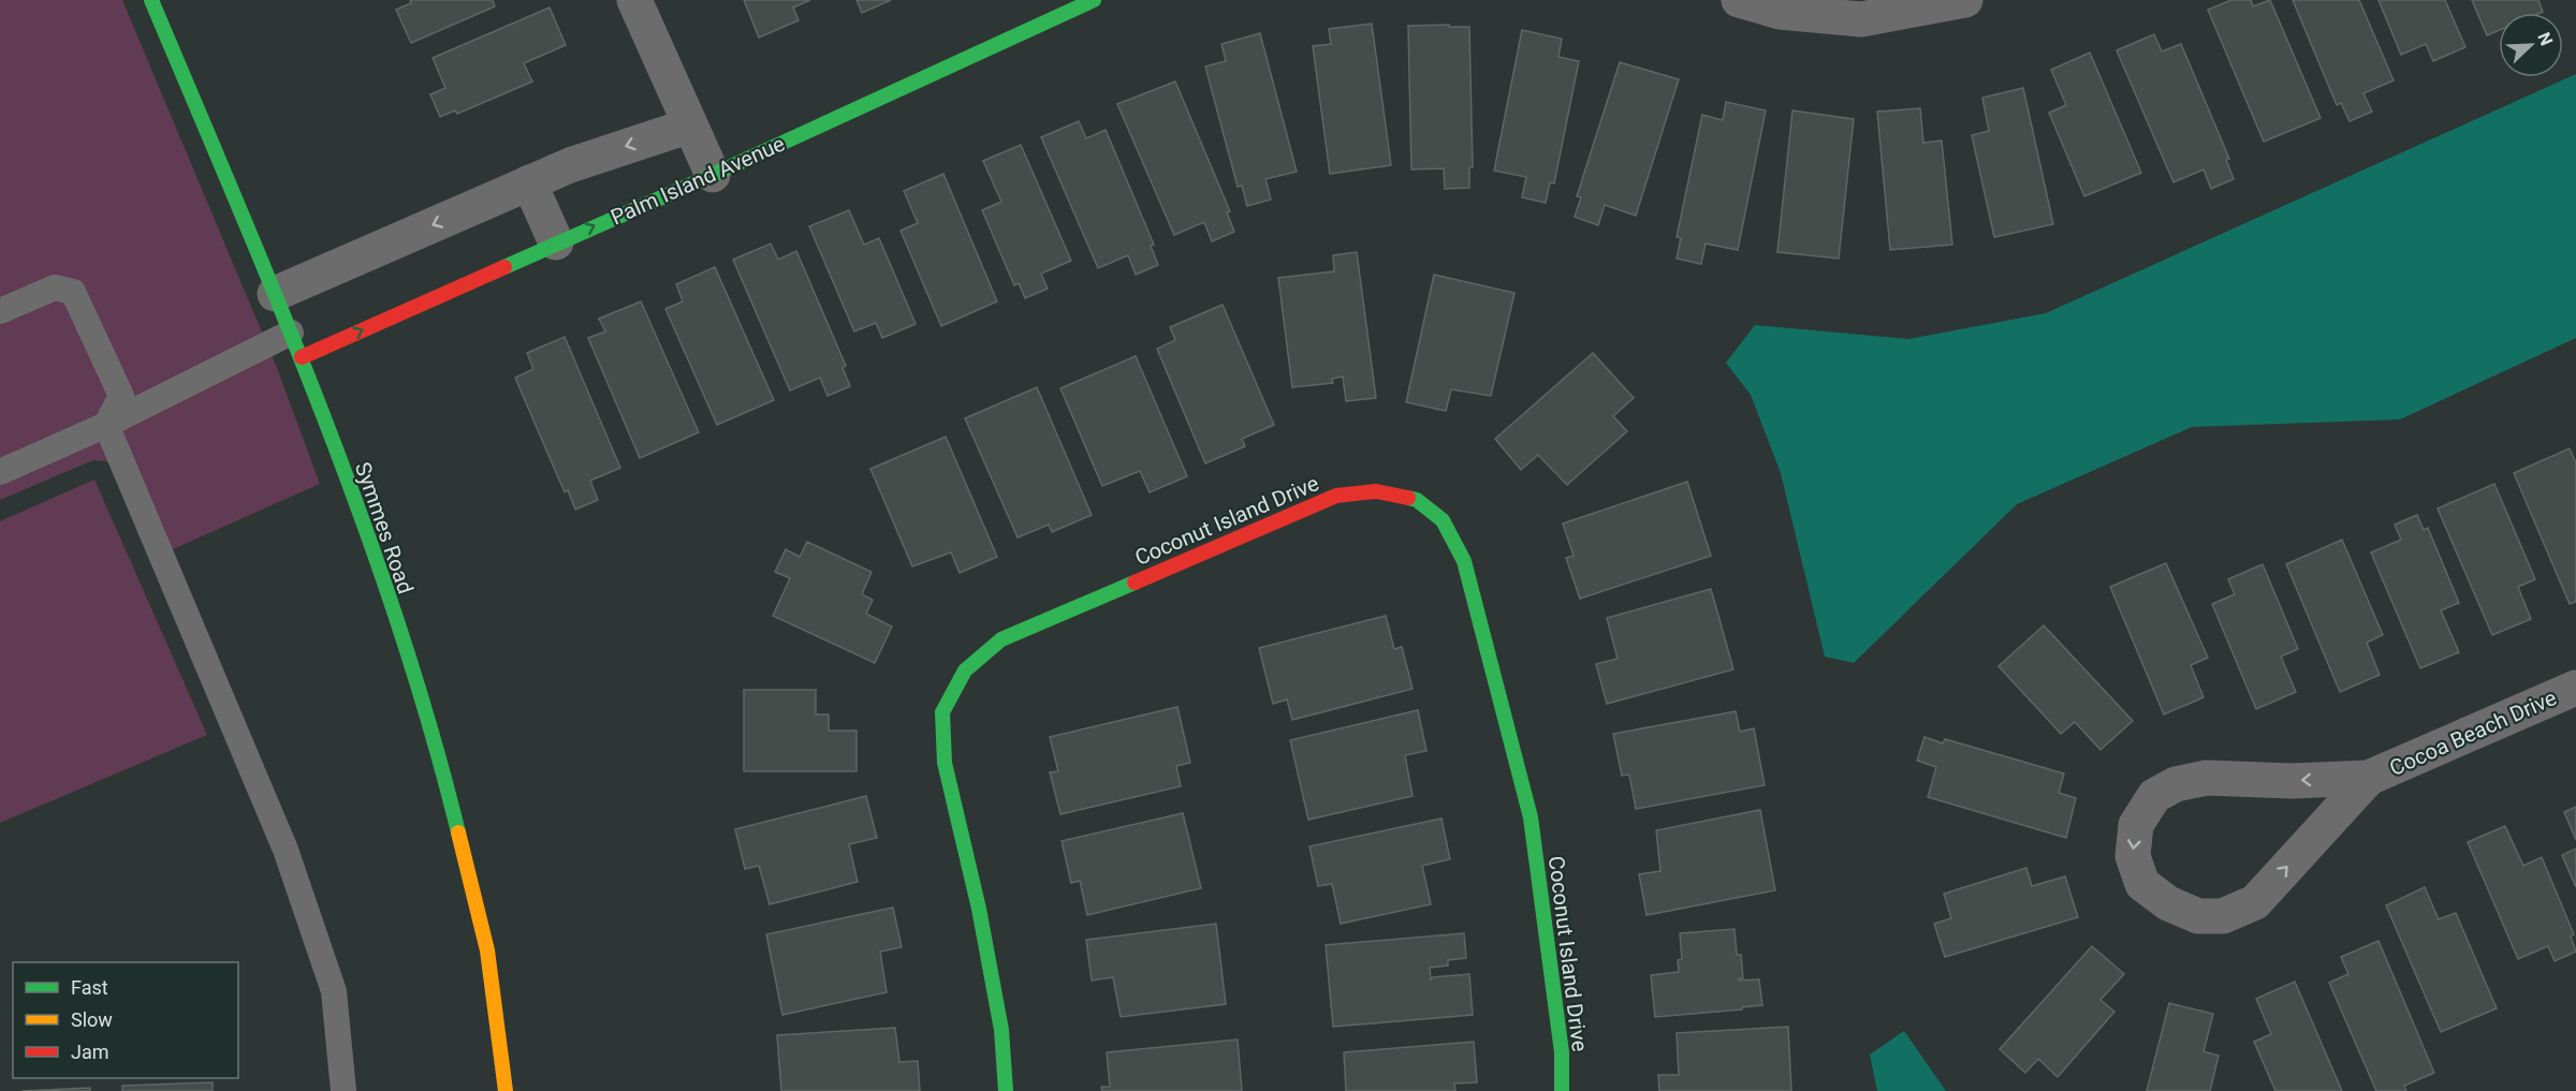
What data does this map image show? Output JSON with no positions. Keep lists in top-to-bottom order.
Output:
{
  "streets": {
    "street": [
      "Palm Island Avenue",
      "Coconut Island Drive",
      "Symmes Road",
      "Cocoa Beach Drive"
    ]
  },
  "crossings": [
    ["Palm Island Avenue", "Symmes Road"]
  ],
  "legend": ["Fast", "Slow", "Jam"],
  "north": "top right"
}
